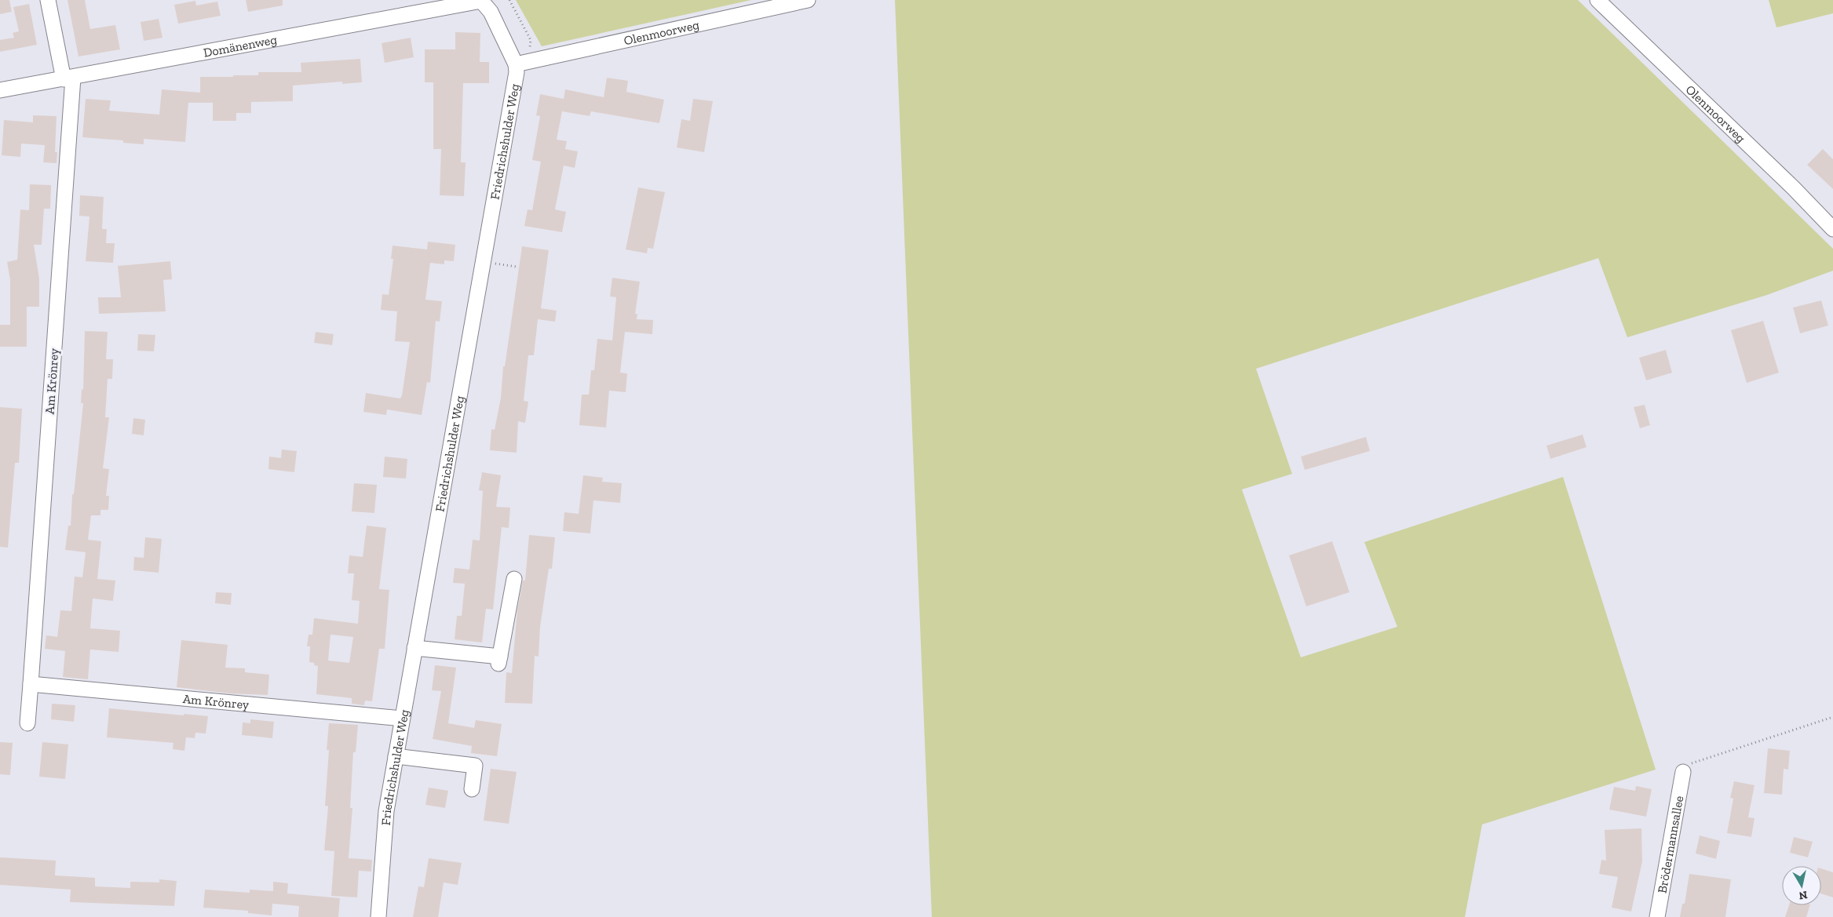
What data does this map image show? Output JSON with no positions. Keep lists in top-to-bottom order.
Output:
{
  "streets": {
    "street": [
      "Olenmoorweg",
      "Domänenweg",
      "Friedrichshulder Weg",
      "Am Krönrey",
      "Brödermannsallee"
    ]
  },
  "crossings": [
    ["Olenmoorweg", "Friedrichshulder Weg"],
    ["Domänenweg", "Friedrichshulder Weg"],
    ["Domänenweg", "Am Krönrey"],
    ["Friedrichshulder Weg", "Am Krönrey"]
  ],
  "north": "bottom"
}
